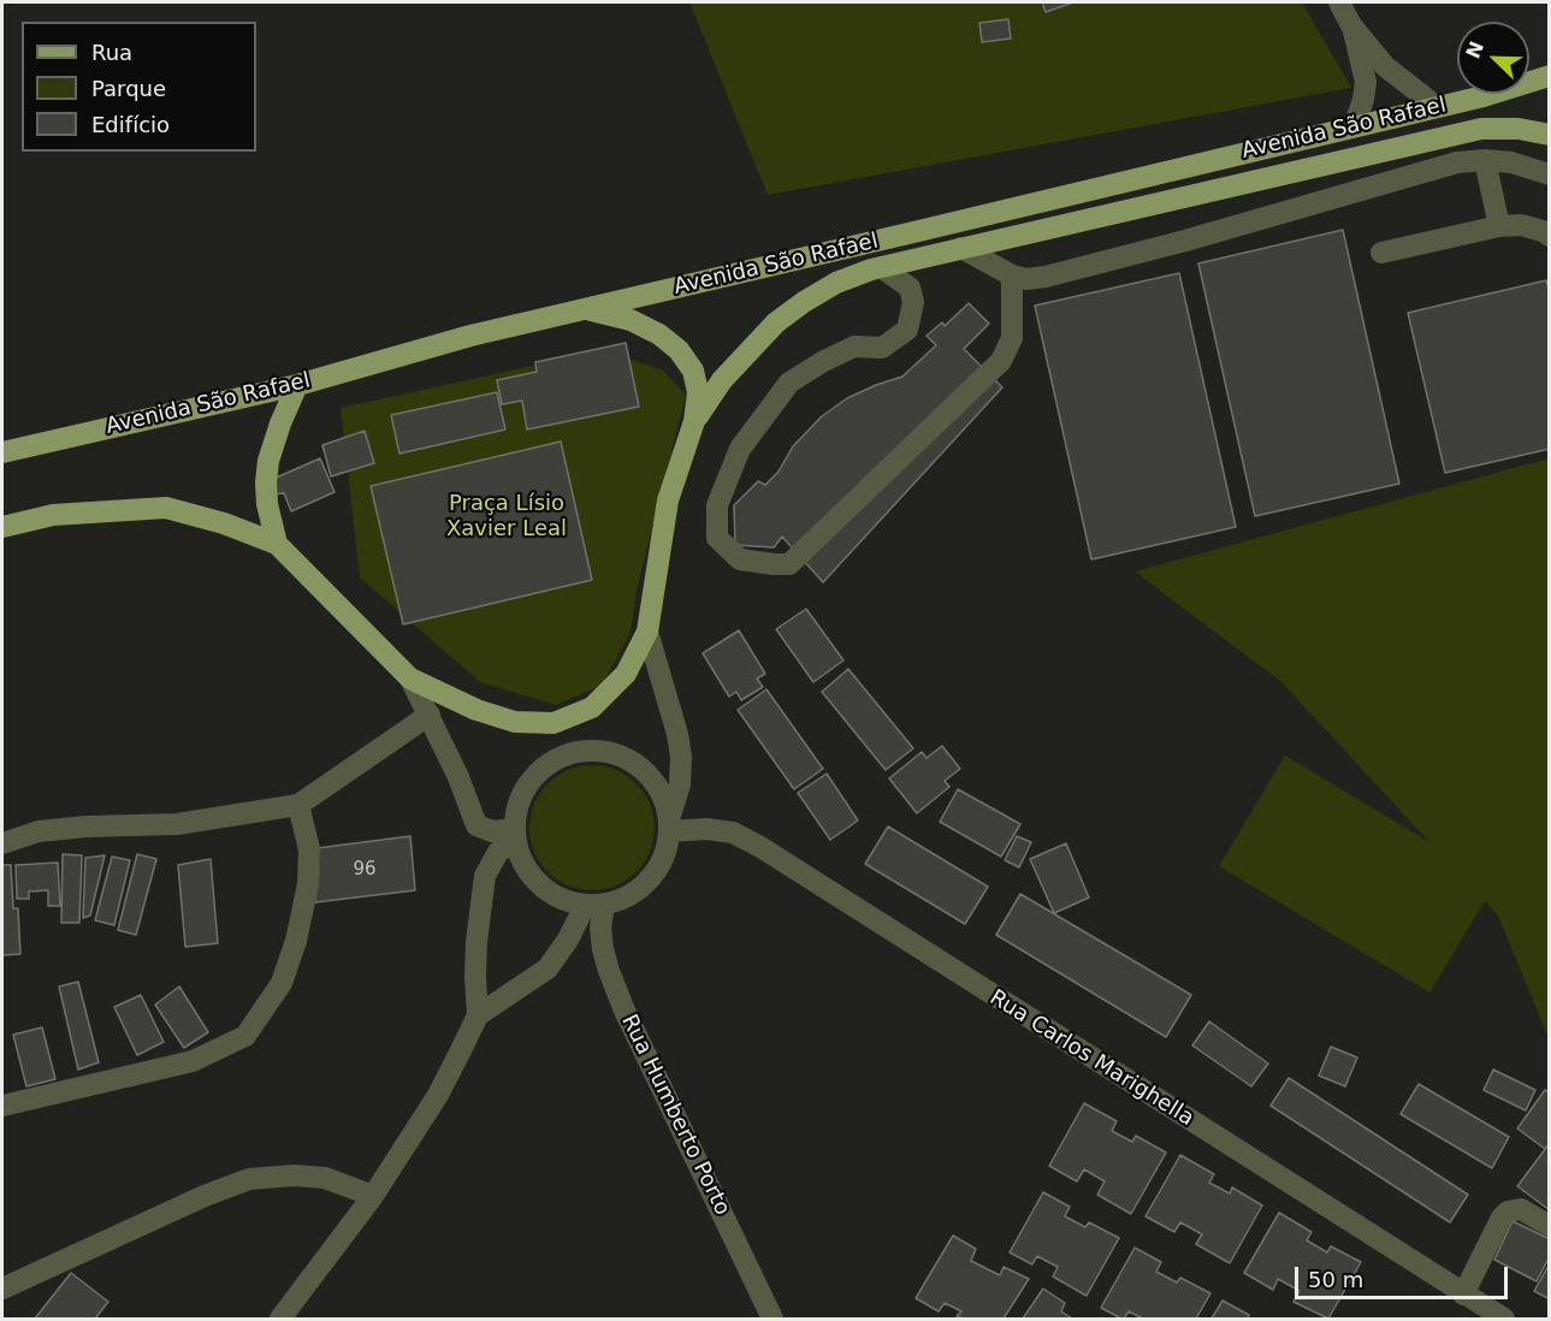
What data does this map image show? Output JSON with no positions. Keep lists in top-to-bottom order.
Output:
{
  "streets": {
    "main road": ["Avenida São Rafael"],
    "street": ["Rua Carlos Marighella", "Rua Humberto Porto"]
  },
  "crossings": [
    ["Rua Carlos Marighella", "Rua Humberto Porto"]
  ],
  "parks": ["Praça Lísio Xavier Leal"],
  "house_numbers": ["96"],
  "legend": ["Rua", "Parque", "Edifício"],
  "scale_bar": "50 m",
  "north": "top left"
}
